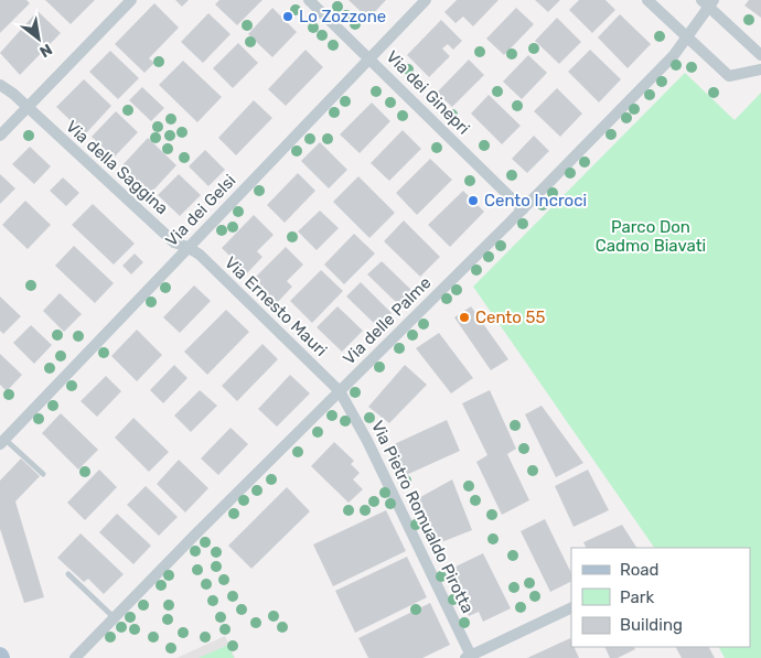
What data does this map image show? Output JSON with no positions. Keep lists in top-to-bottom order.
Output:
{
  "streets": {
    "street": [
      "Via dei Ginepri",
      "Via della Saggina",
      "Via dei Gelsi",
      "Via Ernesto Mauri",
      "Via delle Palme",
      "Via Pietro Romualdo Pirotta"
    ]
  },
  "crossings": [
    ["Via dei Ginepri", "Via dei Gelsi"],
    ["Via dei Ginepri", "Via delle Palme"],
    ["Via della Saggina", "Via dei Gelsi"],
    ["Via della Saggina", "Via Ernesto Mauri"],
    ["Via dei Gelsi", "Via Ernesto Mauri"],
    ["Via Ernesto Mauri", "Via delle Palme"],
    ["Via Ernesto Mauri", "Via Pietro Romualdo Pirotta"],
    ["Via delle Palme", "Via Pietro Romualdo Pirotta"]
  ],
  "parks": ["Parco Don Cadmo Biavati"],
  "places": ["Lo Zozzone", "Cento Incroci", "Cento 55"],
  "legend": ["Road", "Park", "Building"],
  "north": "bottom right"
}
